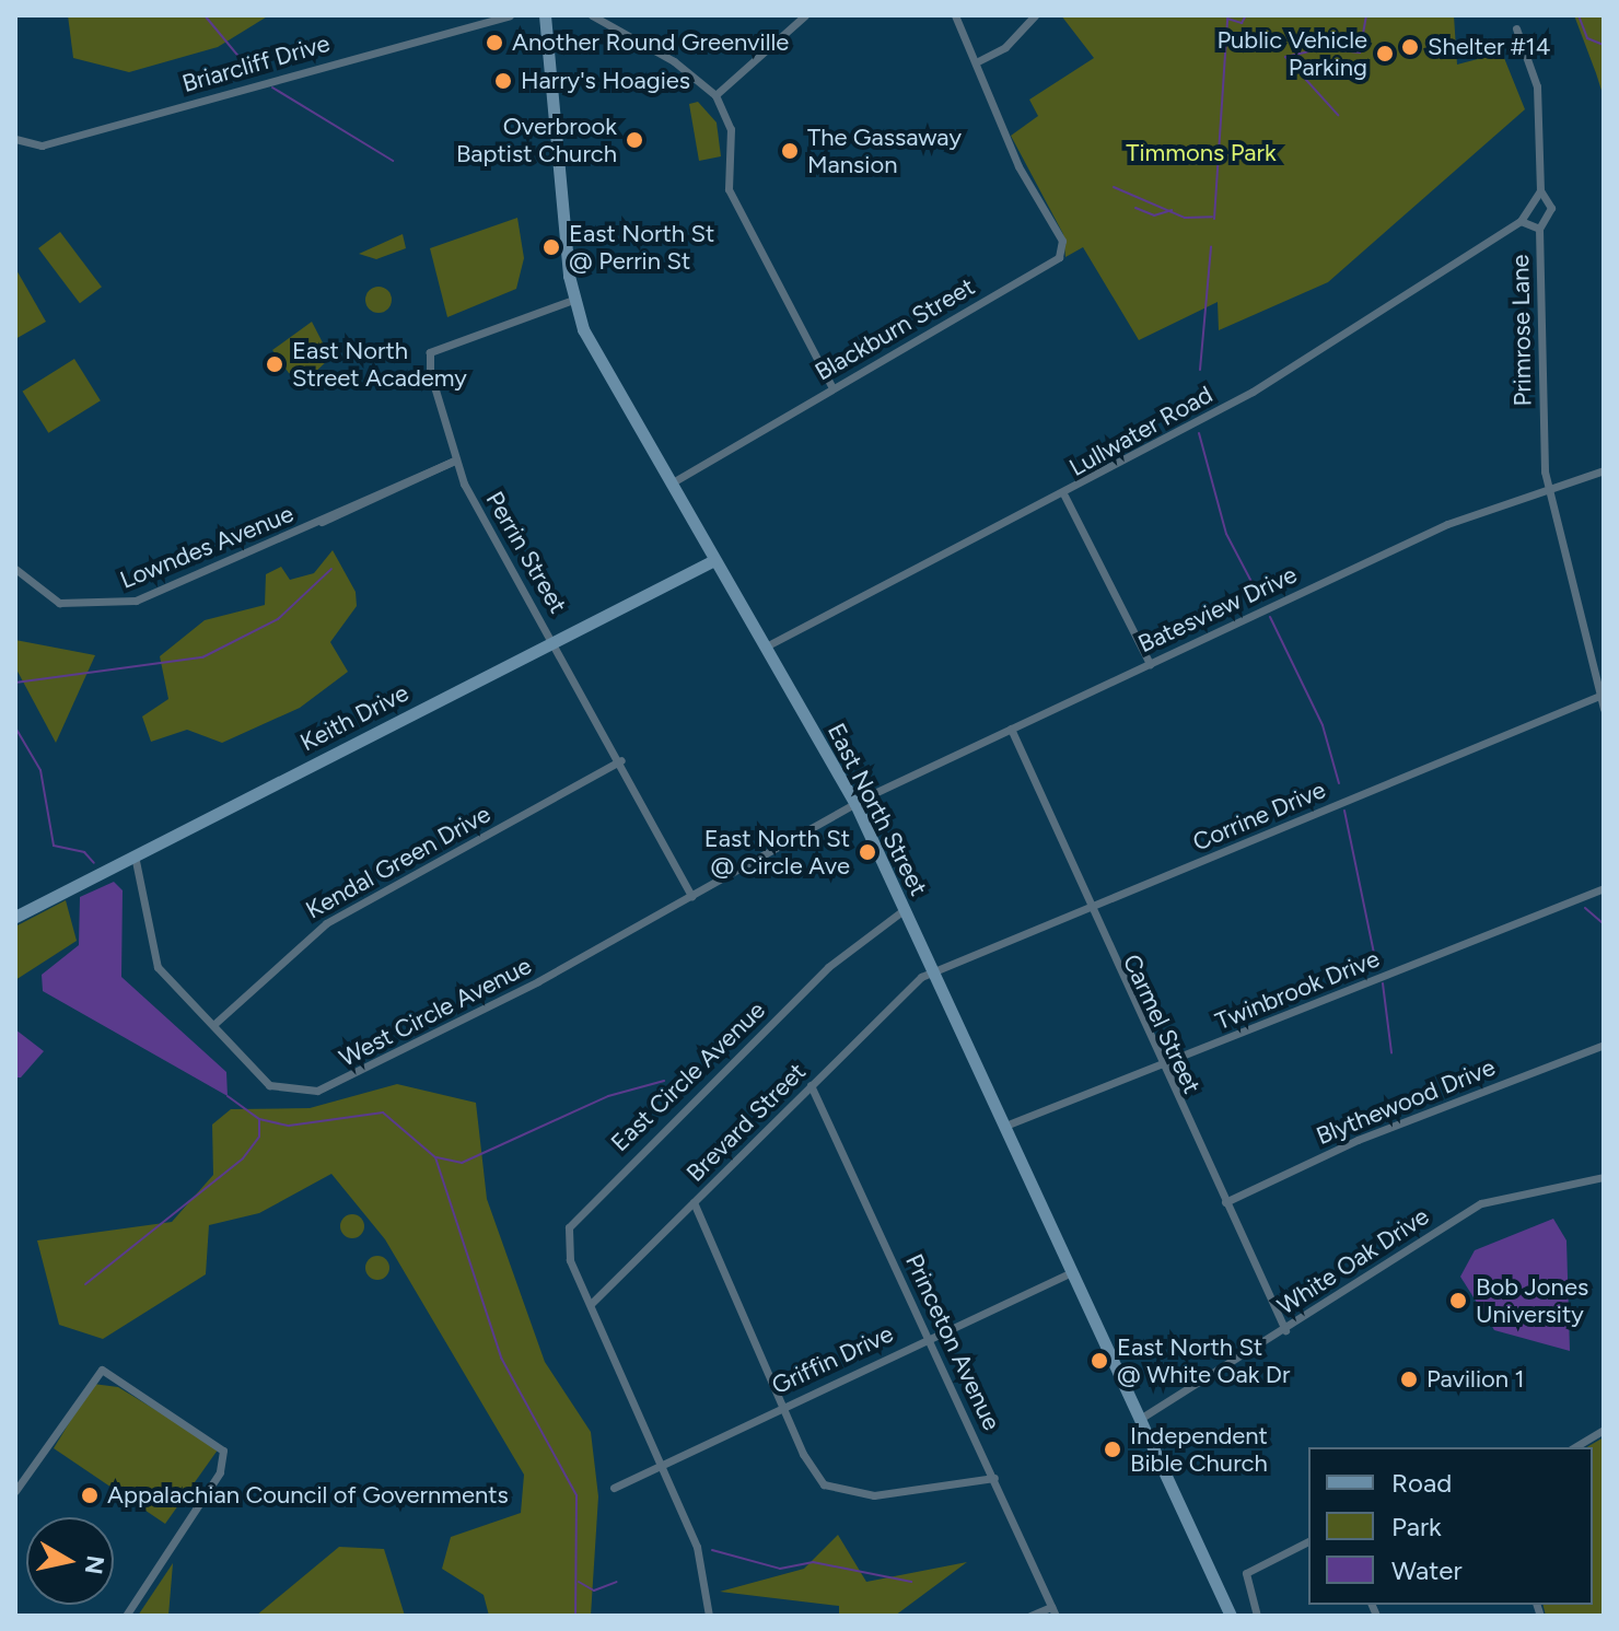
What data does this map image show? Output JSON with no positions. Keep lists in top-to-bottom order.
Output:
{
  "streets": {
    "main road": ["Keith Drive", "East North Street"],
    "street": [
      "Briarcliff Drive",
      "Blackburn Street",
      "Primrose Lane",
      "Lullwater Road",
      "Lowndes Avenue",
      "Perrin Street",
      "Batesview Drive",
      "Corrine Drive",
      "Kendal Green Drive",
      "Twinbrook Drive",
      "West Circle Avenue",
      "Carmel Street",
      "East Circle Avenue",
      "Blythewood Drive",
      "Brevard Street",
      "White Oak Drive",
      "Princeton Avenue",
      "Griffin Drive"
    ]
  },
  "crossings": [
    ["Blackburn Street", "East North Street"],
    ["Primrose Lane", "Lullwater Road"],
    ["Primrose Lane", "Batesview Drive"],
    ["Primrose Lane", "Corrine Drive"],
    ["Lullwater Road", "East North Street"],
    ["Lowndes Avenue", "Perrin Street"],
    ["Perrin Street", "Keith Drive"],
    ["Perrin Street", "East North Street"],
    ["Perrin Street", "Kendal Green Drive"],
    ["Perrin Street", "West Circle Avenue"],
    ["Batesview Drive", "East North Street"],
    ["Batesview Drive", "West Circle Avenue"],
    ["Batesview Drive", "Carmel Street"],
    ["Keith Drive", "East North Street"],
    ["Keith Drive", "West Circle Avenue"],
    ["East North Street", "Corrine Drive"],
    ["East North Street", "Twinbrook Drive"],
    ["East North Street", "West Circle Avenue"],
    ["East North Street", "East Circle Avenue"],
    ["East North Street", "Brevard Street"],
    ["East North Street", "White Oak Drive"],
    ["East North Street", "Griffin Drive"],
    ["Corrine Drive", "Carmel Street"],
    ["Corrine Drive", "Brevard Street"],
    ["Kendal Green Drive", "West Circle Avenue"],
    ["Twinbrook Drive", "Carmel Street"],
    ["Carmel Street", "Blythewood Drive"],
    ["Carmel Street", "White Oak Drive"],
    ["East Circle Avenue", "Brevard Street"],
    ["East Circle Avenue", "Griffin Drive"],
    ["Brevard Street", "Princeton Avenue"],
    ["Princeton Avenue", "Griffin Drive"]
  ],
  "parks": ["Timmons Park"],
  "places": [
    "Another Round Greenville",
    "Shelter #14",
    "Public Vehicle Parking",
    "Harry's Hoagies",
    "Overbrook Baptist Church",
    "The Gassaway Mansion",
    "East North St @ Perrin St",
    "East North Street Academy",
    "East North St @ Circle Ave",
    "Bob Jones University",
    "East North St @ White Oak Dr",
    "Pavilion 1",
    "Independent Bible Church",
    "Appalachian Council of Governments"
  ],
  "legend": ["Road", "Park", "Water"],
  "north": "right"
}
